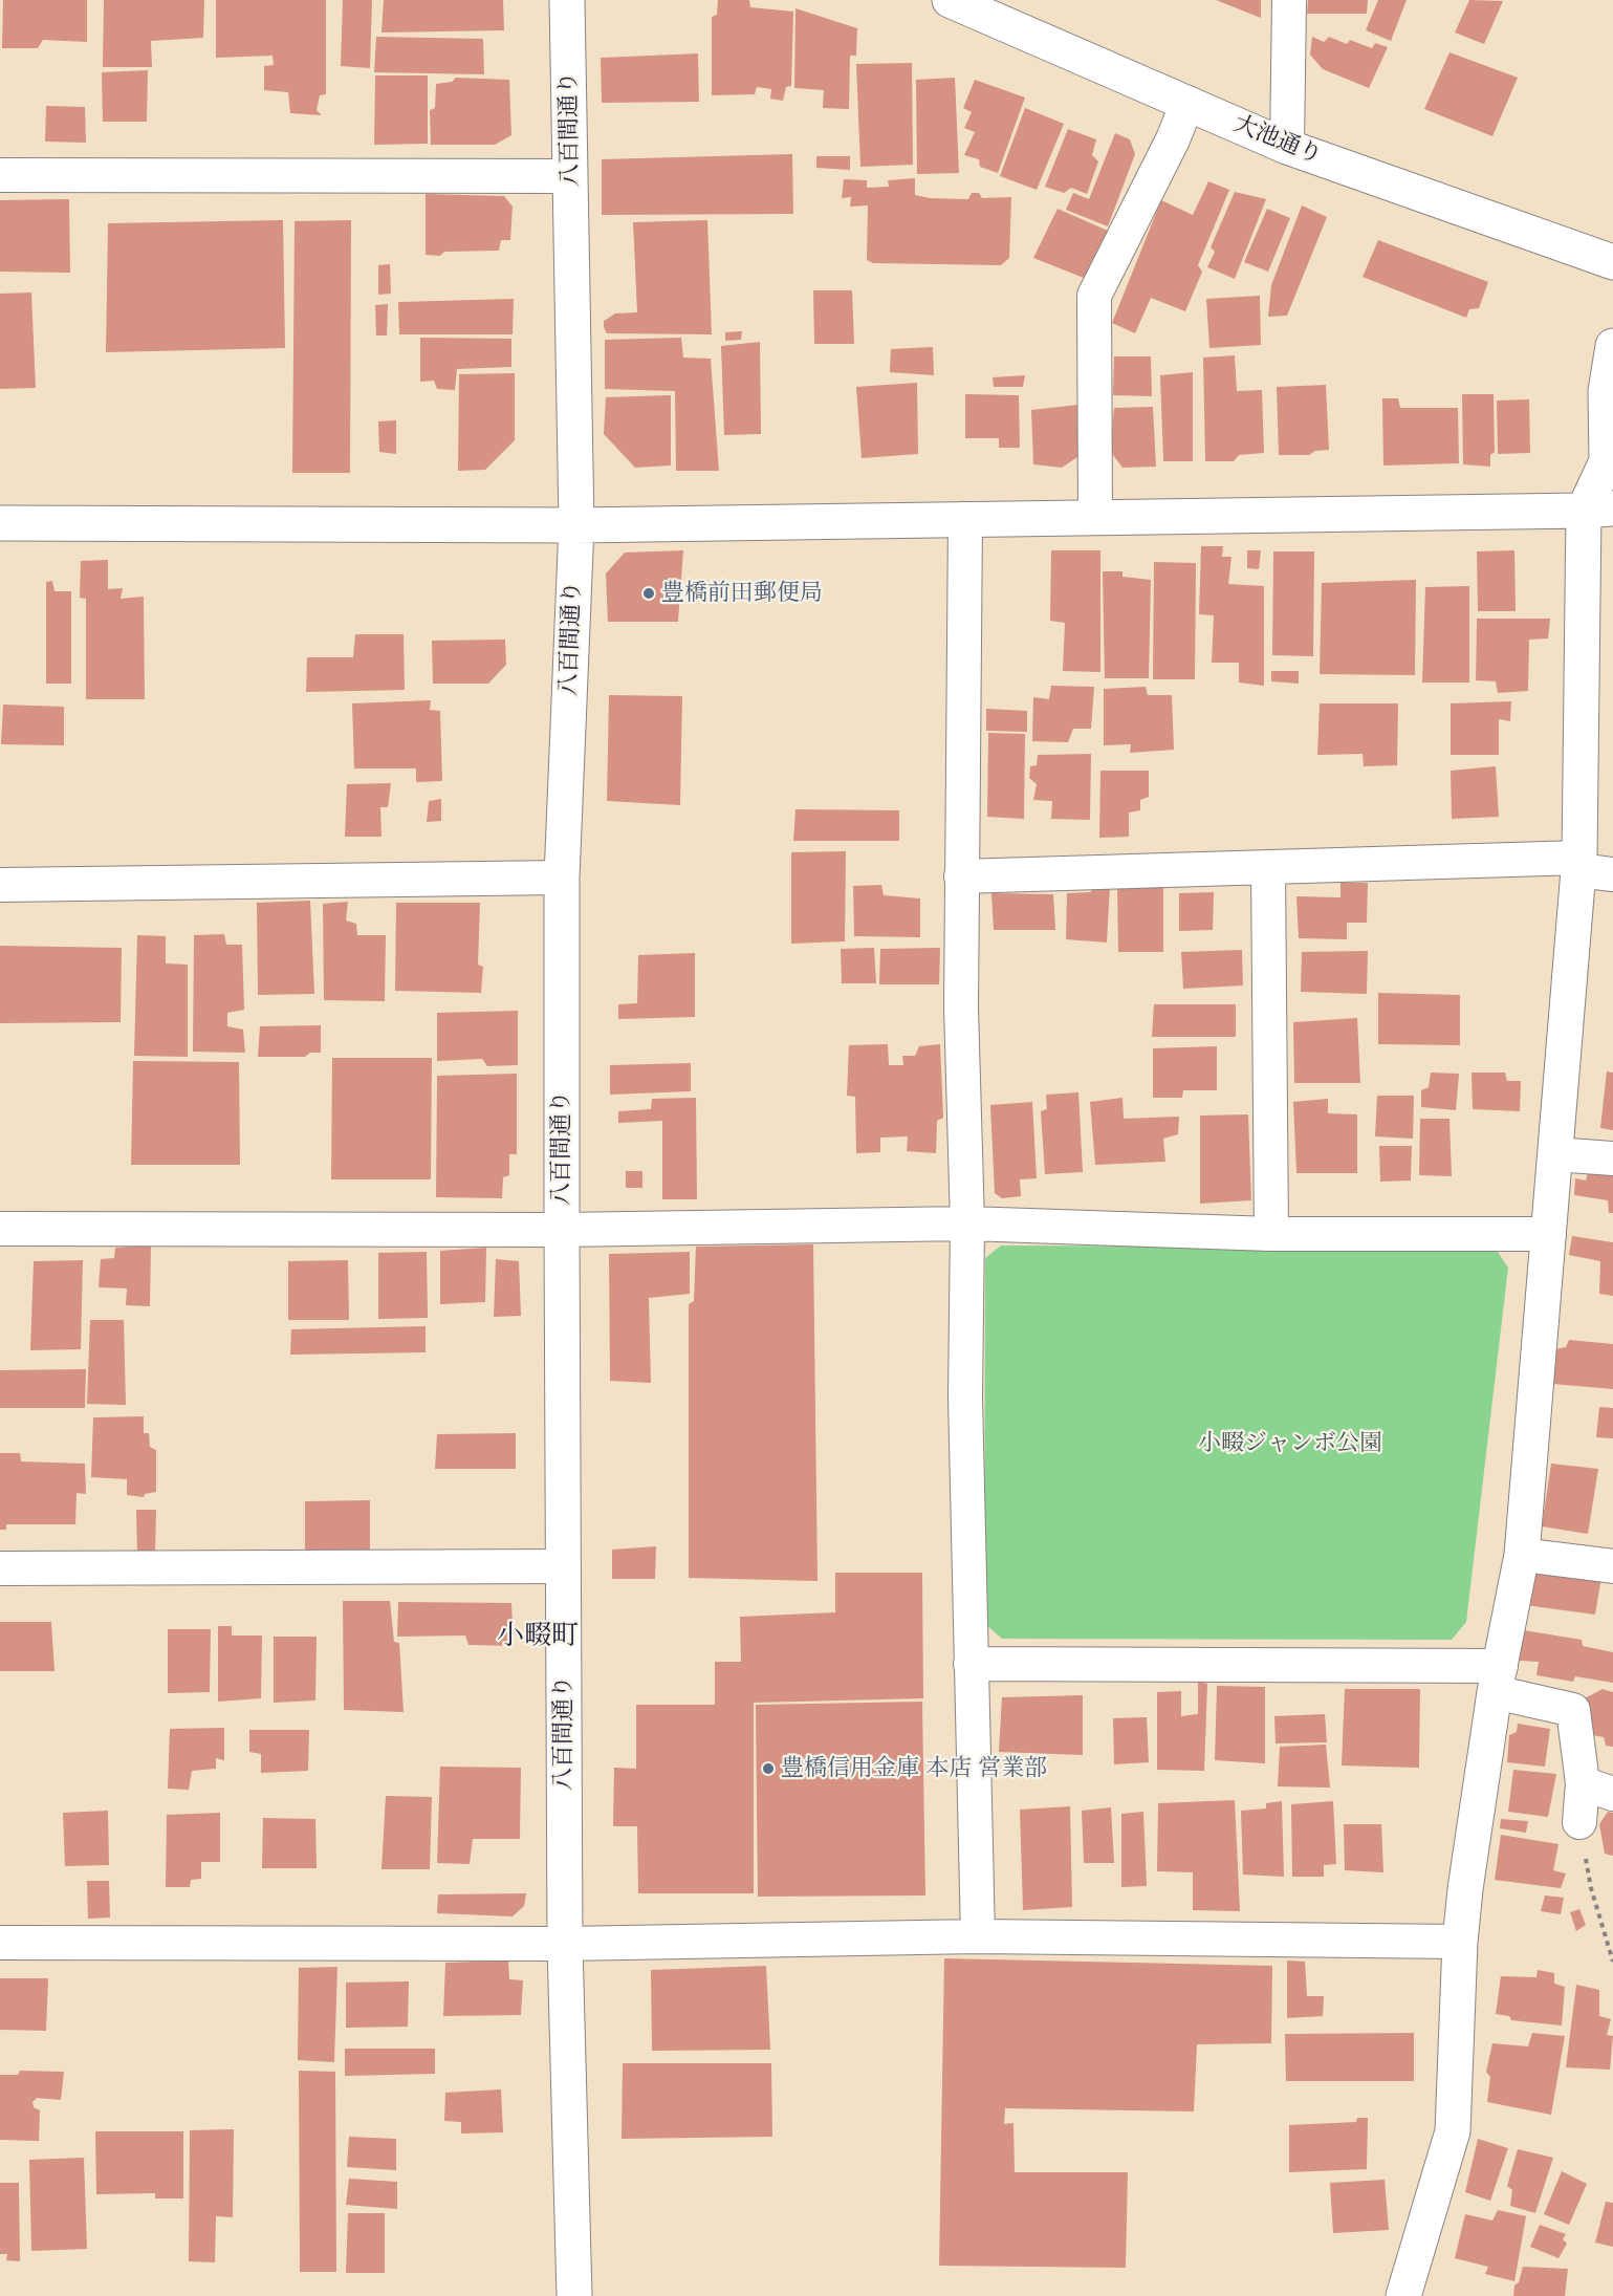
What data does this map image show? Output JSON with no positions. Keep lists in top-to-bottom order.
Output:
{
  "streets": {
    "street": ["八百間通り", "大池通り"]
  },
  "districts": ["小畷町"],
  "parks": ["小畷ジャンボ公園"],
  "places": ["豊橋前田郵便局", "豊橋信用金庫 本店 営業部"]
}
